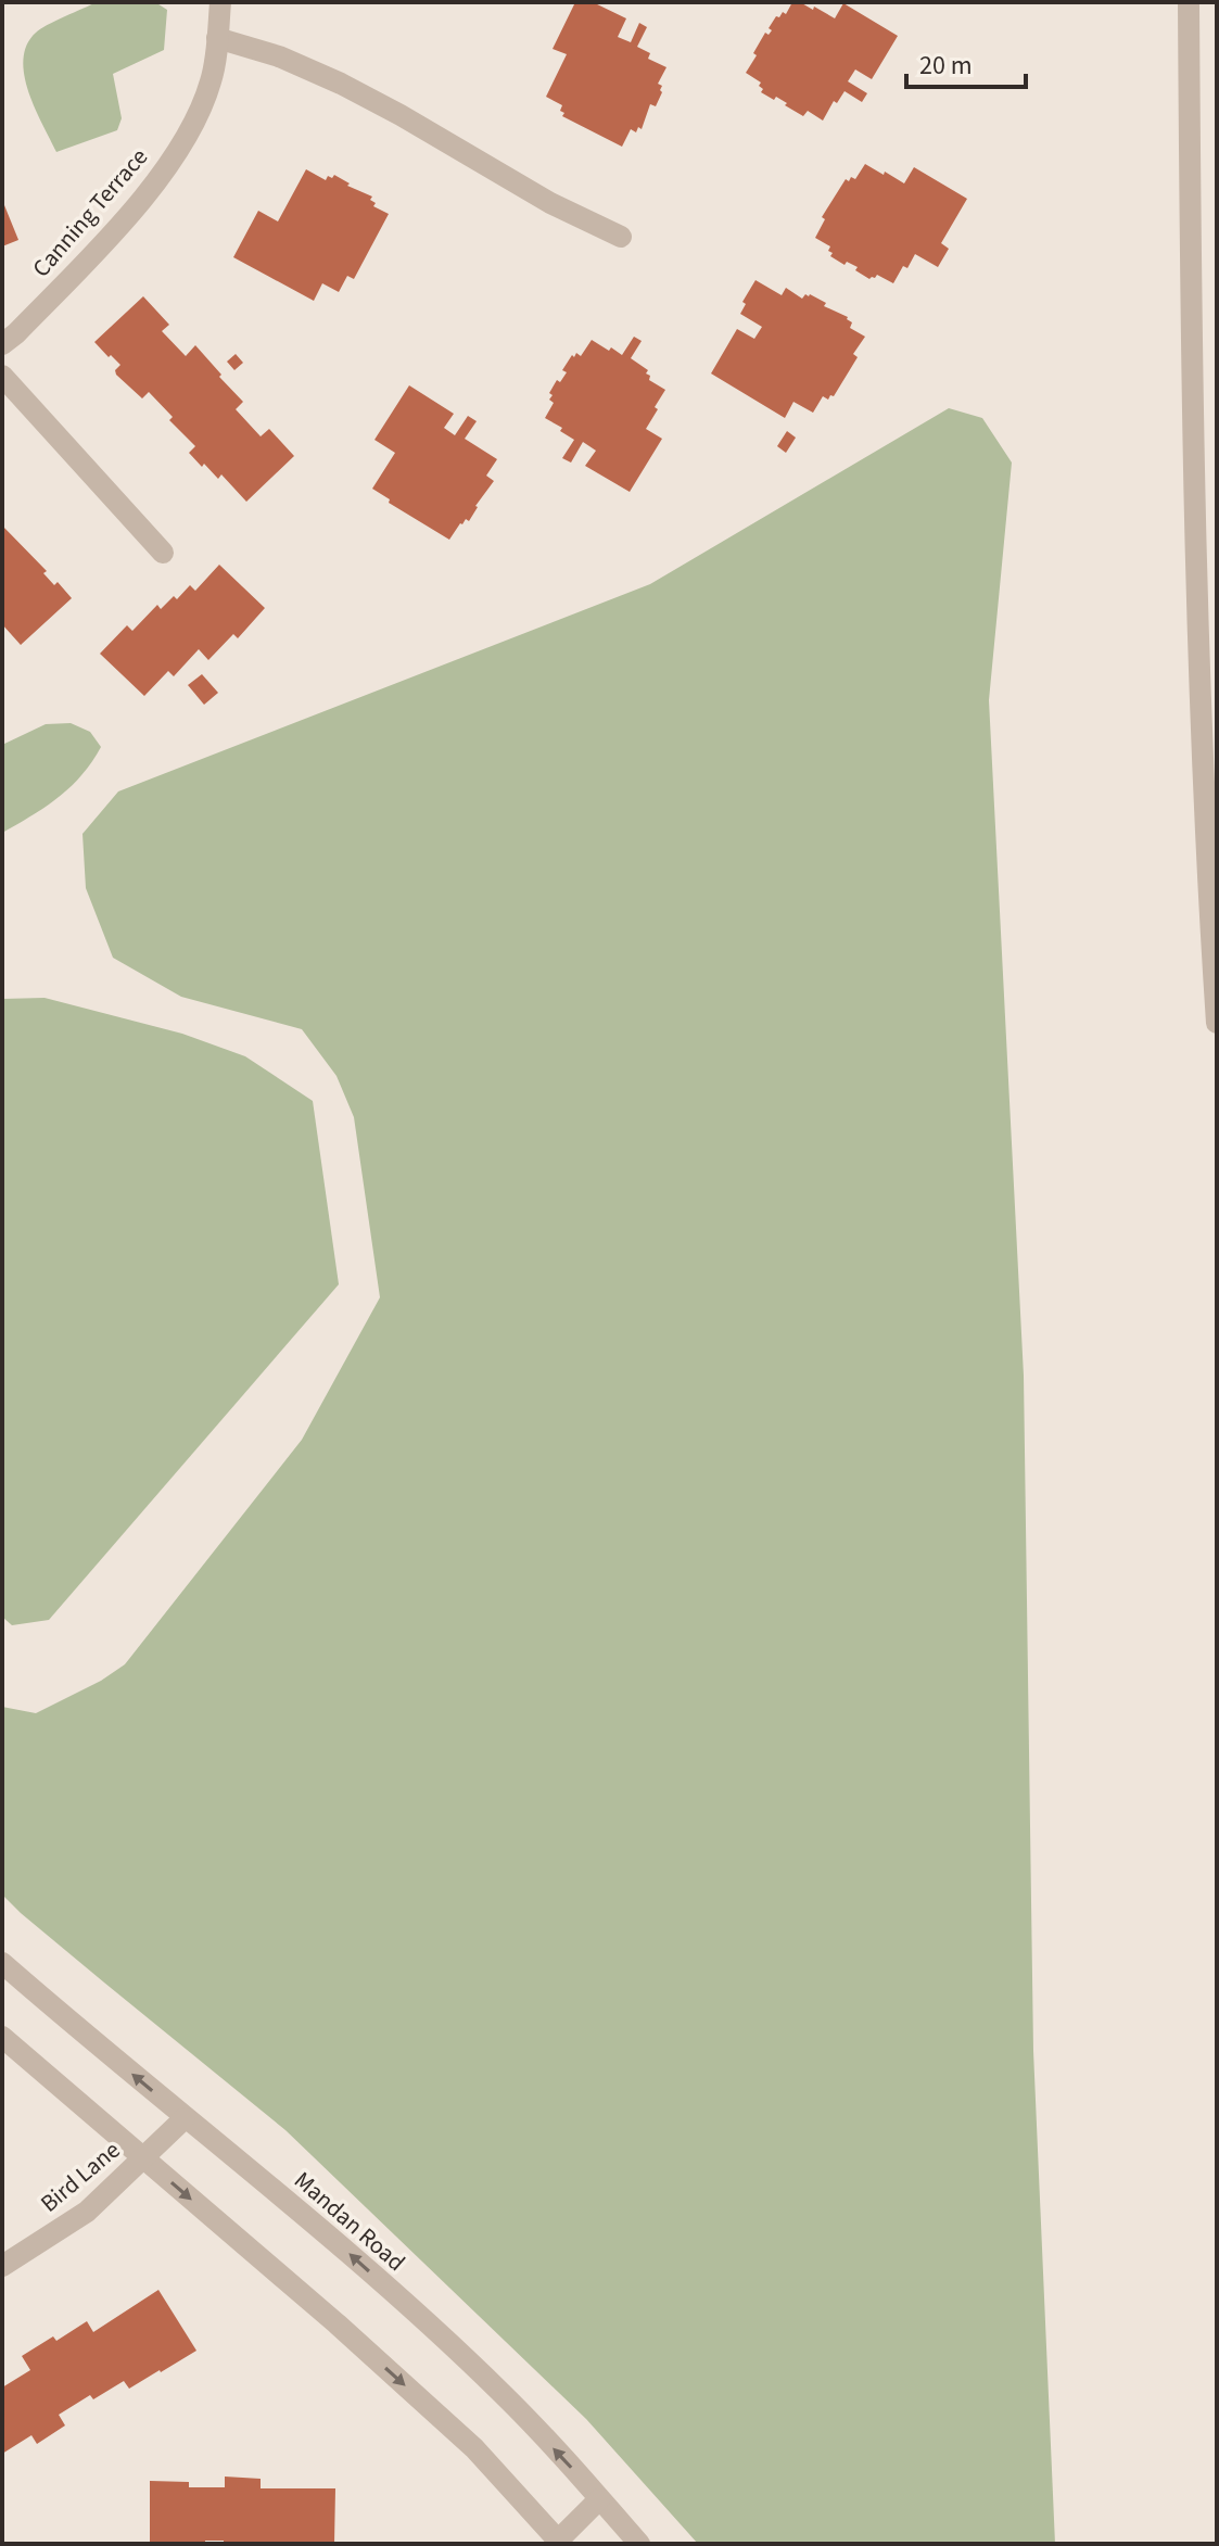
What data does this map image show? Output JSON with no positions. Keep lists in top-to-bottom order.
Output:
{
  "streets": {
    "street": ["Canning Terrace", "Bird Lane", "Mandan Road"]
  },
  "crossings": [
    ["Bird Lane", "Mandan Road"]
  ],
  "scale_bar": "20 m"
}
